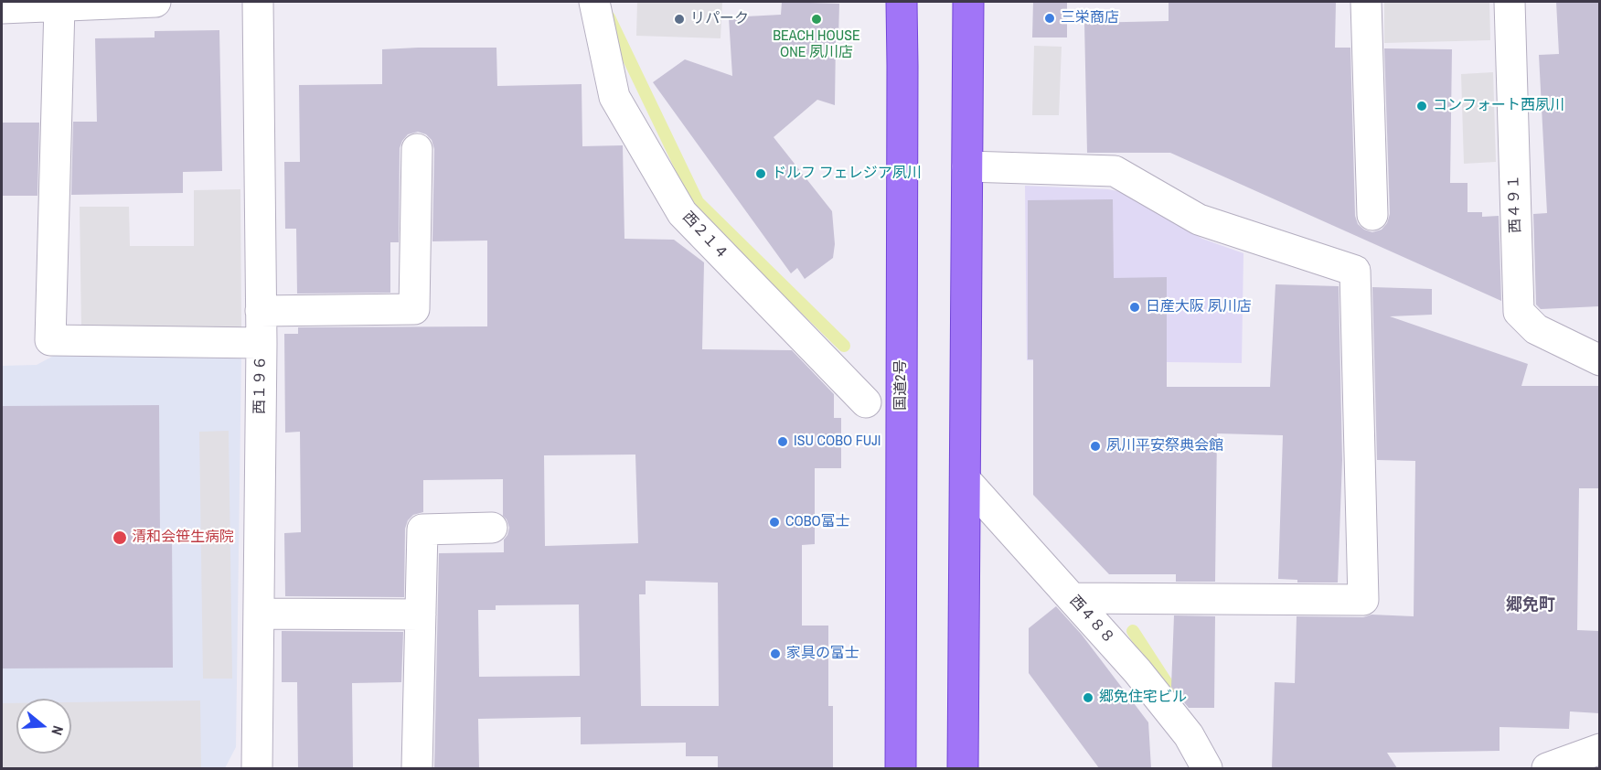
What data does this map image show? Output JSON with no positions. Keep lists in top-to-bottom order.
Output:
{
  "streets": {
    "highway": ["国道2号"],
    "street": [
      "西４９１",
      "西２１４",
      "西１９６",
      "西４８８"
    ]
  },
  "districts": ["郷免町"],
  "places": [
    "三栄商店",
    "リパーク",
    "BEACH HOUSE ONE 夙川店",
    "コンフォート西夙川",
    "ドルフ フェレジア夙川",
    "日産大阪 夙川店",
    "ISU COBO FUJI",
    "夙川平安祭典会館",
    "COBO富士",
    "清和会笹生病院",
    "家具の富士",
    "郷免住宅ビル"
  ],
  "north": "right"
}
